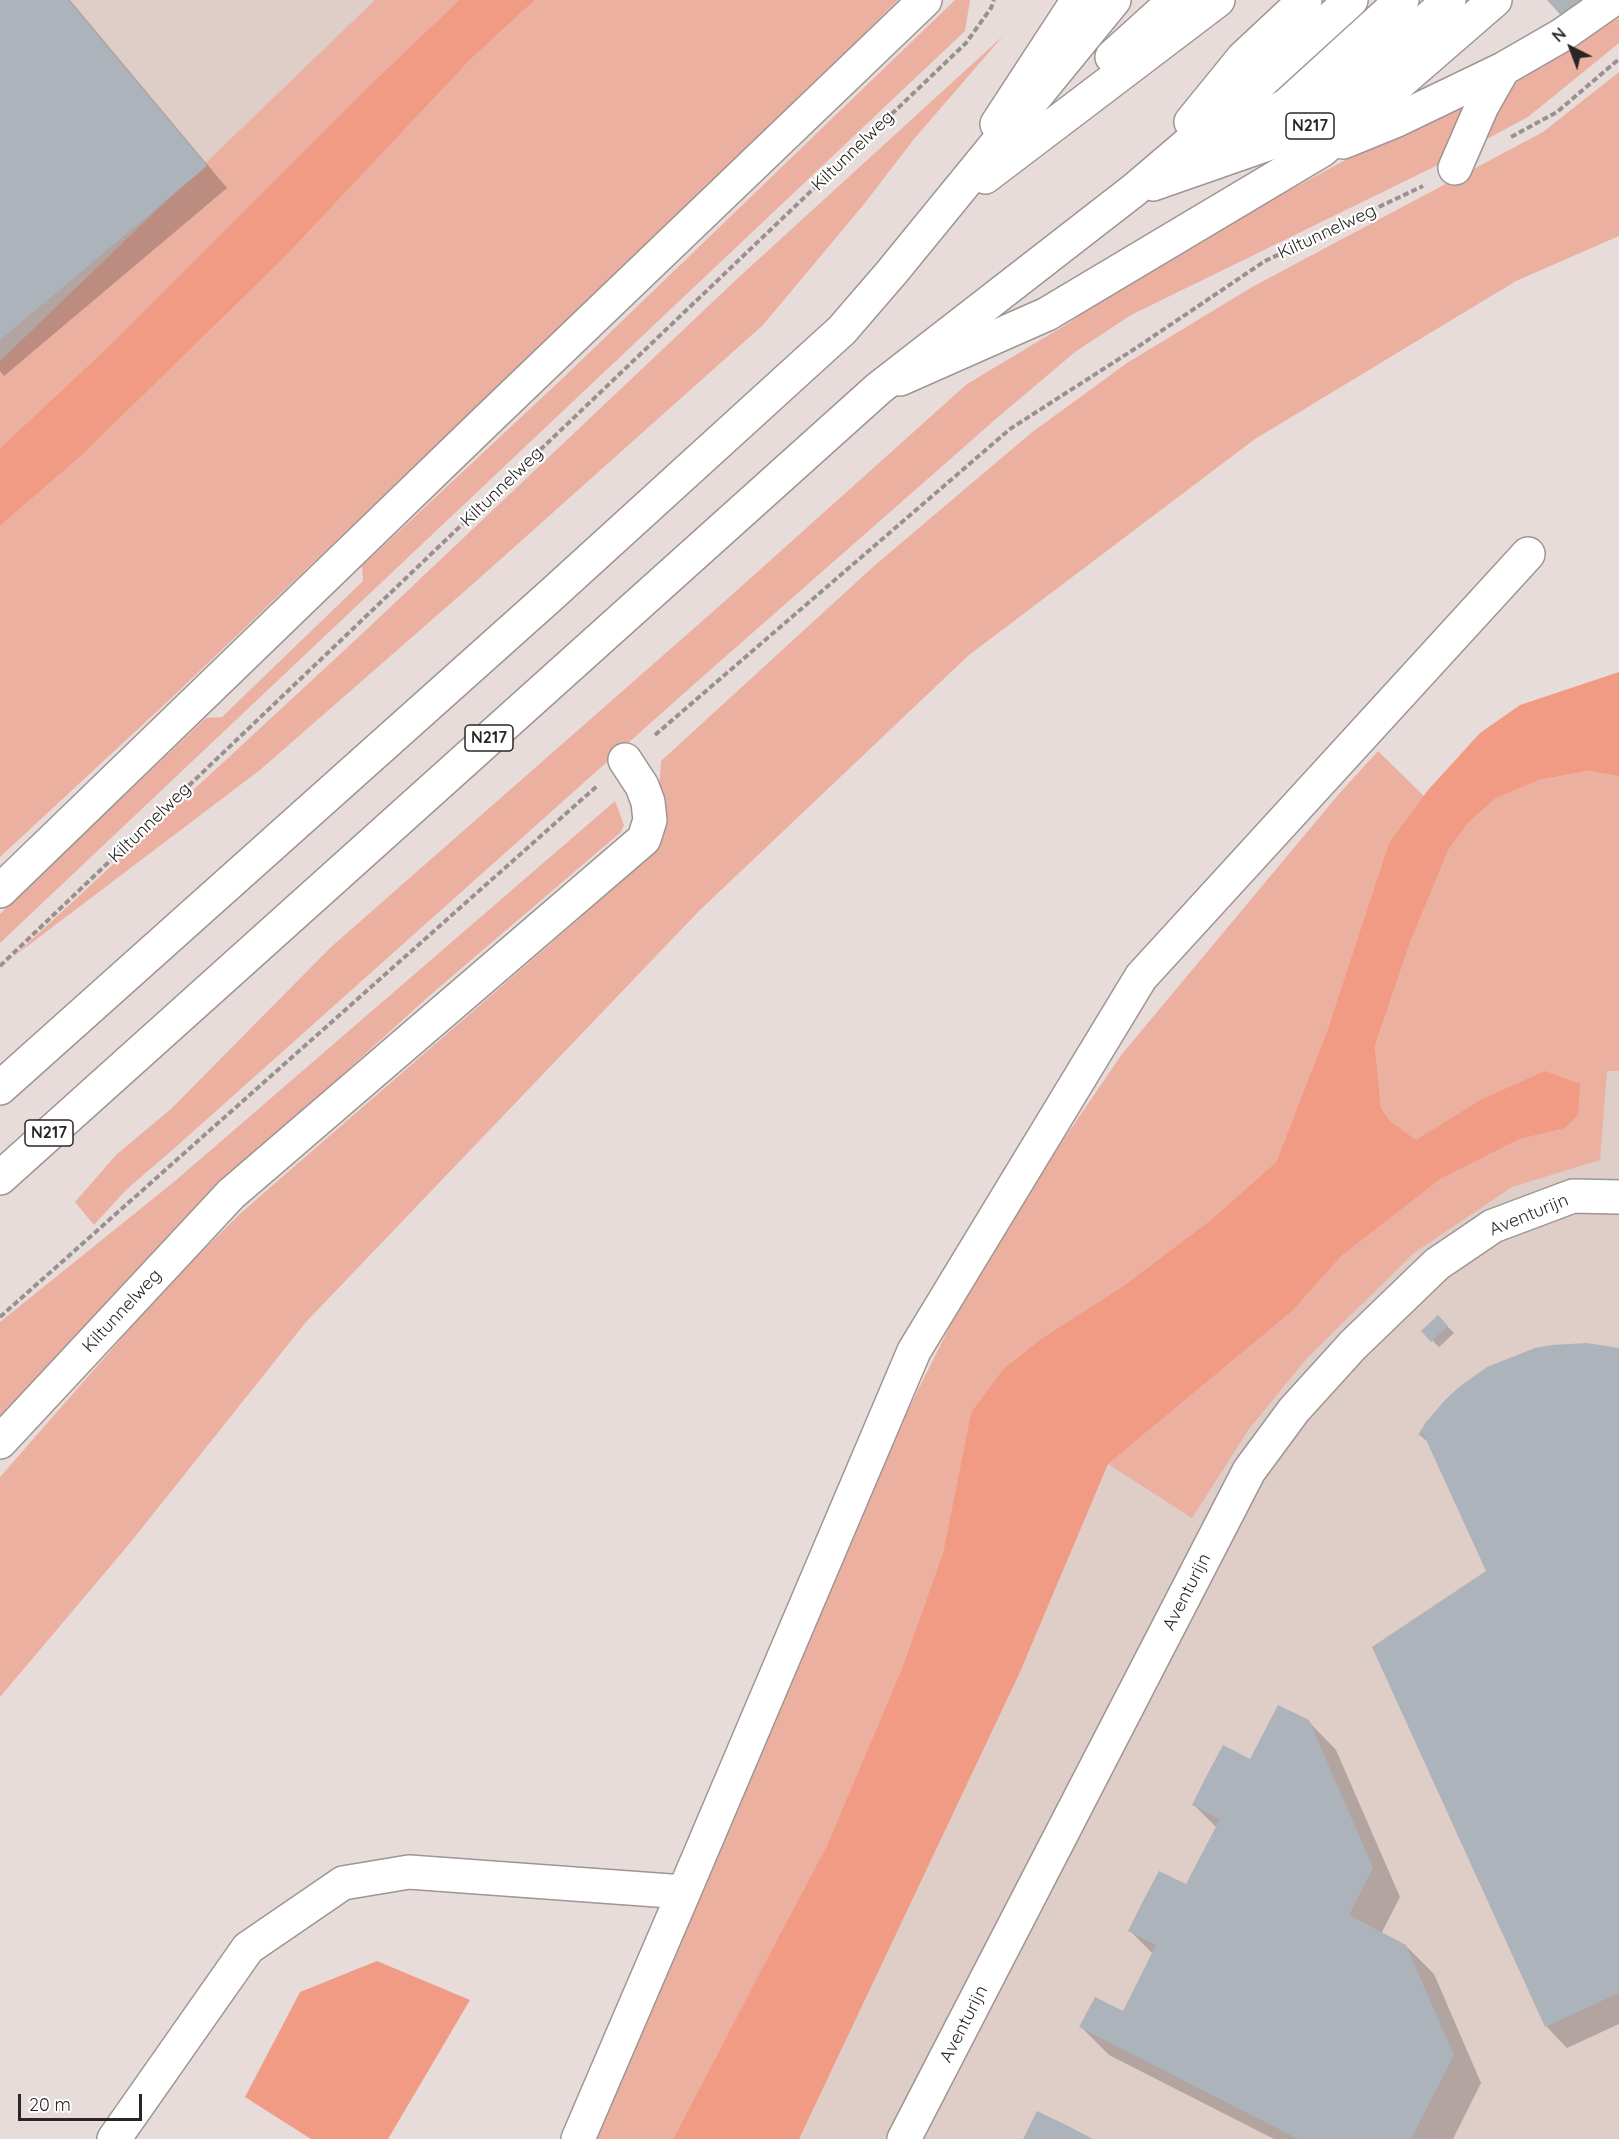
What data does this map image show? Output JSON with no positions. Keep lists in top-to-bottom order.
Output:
{
  "streets": {
    "main road": ["N217", "Kiltunnelweg", "Aventurijn"]
  },
  "scale_bar": "20 m",
  "north": "top left"
}
